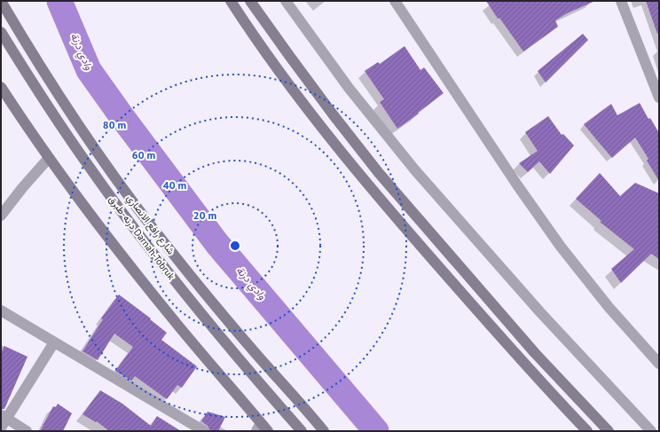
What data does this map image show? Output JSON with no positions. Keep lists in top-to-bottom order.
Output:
{
  "streets": {
    "street": ["شارع رافع الانصاري", "درنه-طبرق Darnah-Tobruk"]
  },
  "water": ["وادي درنة"],
  "rings": [
    "80 m",
    "60 m",
    "40 m",
    "20 m"
  ]
}
